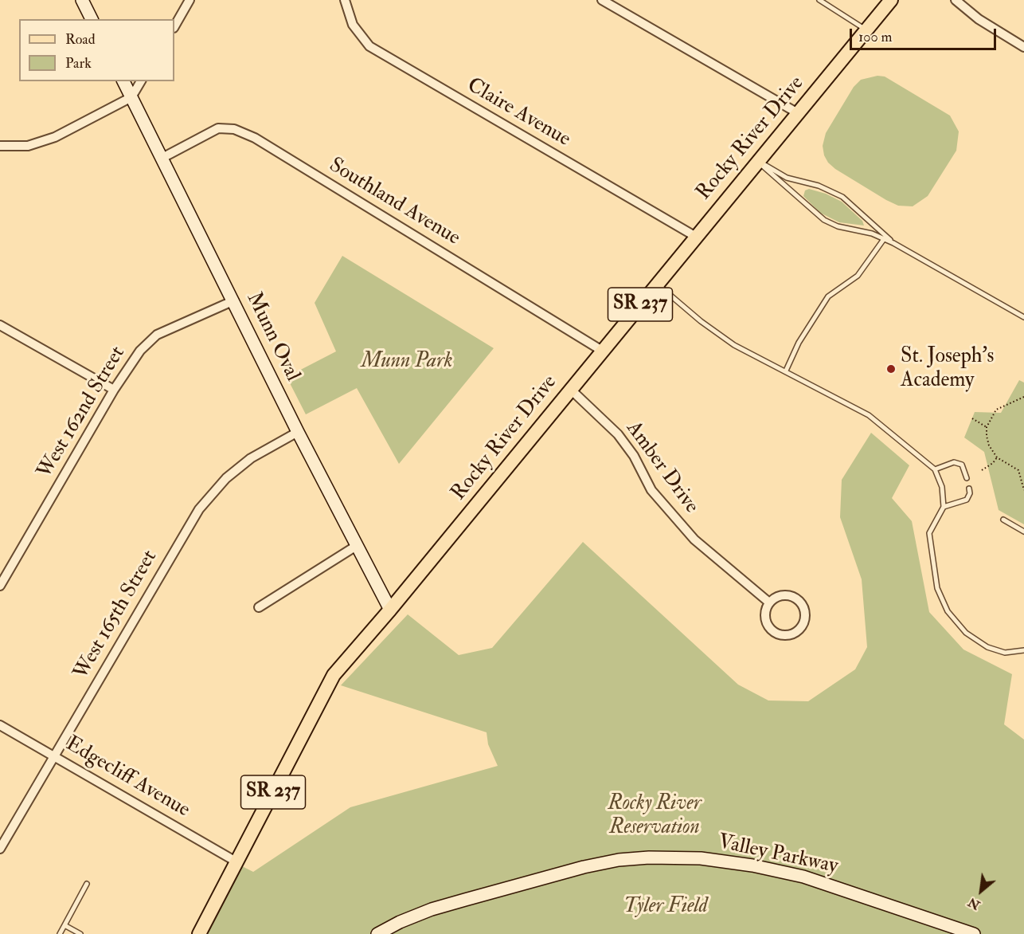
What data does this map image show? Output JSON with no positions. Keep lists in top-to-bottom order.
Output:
{
  "streets": {
    "main road": ["Rocky River Drive", "SR 237"],
    "street": [
      "Claire Avenue",
      "Southland Avenue",
      "Munn Oval",
      "West 162nd Street",
      "Amber Drive",
      "West 165th Street",
      "Edgecliff Avenue",
      "Valley Parkway"
    ]
  },
  "crossings": [
    ["Claire Avenue", "Rocky River Drive"],
    ["Rocky River Drive", "Southland Avenue"],
    ["Rocky River Drive", "Munn Oval"],
    ["Rocky River Drive", "Amber Drive"],
    ["Rocky River Drive", "Edgecliff Avenue"],
    ["Southland Avenue", "Munn Oval"],
    ["Munn Oval", "West 162nd Street"],
    ["Munn Oval", "West 165th Street"],
    ["West 165th Street", "Edgecliff Avenue"]
  ],
  "parks": ["Munn Park", "Rocky River Reservation", "Tyler Field"],
  "places": ["St. Joseph's Academy"],
  "legend": ["Road", "Park"],
  "scale_bar": "100 m",
  "north": "bottom left"
}
